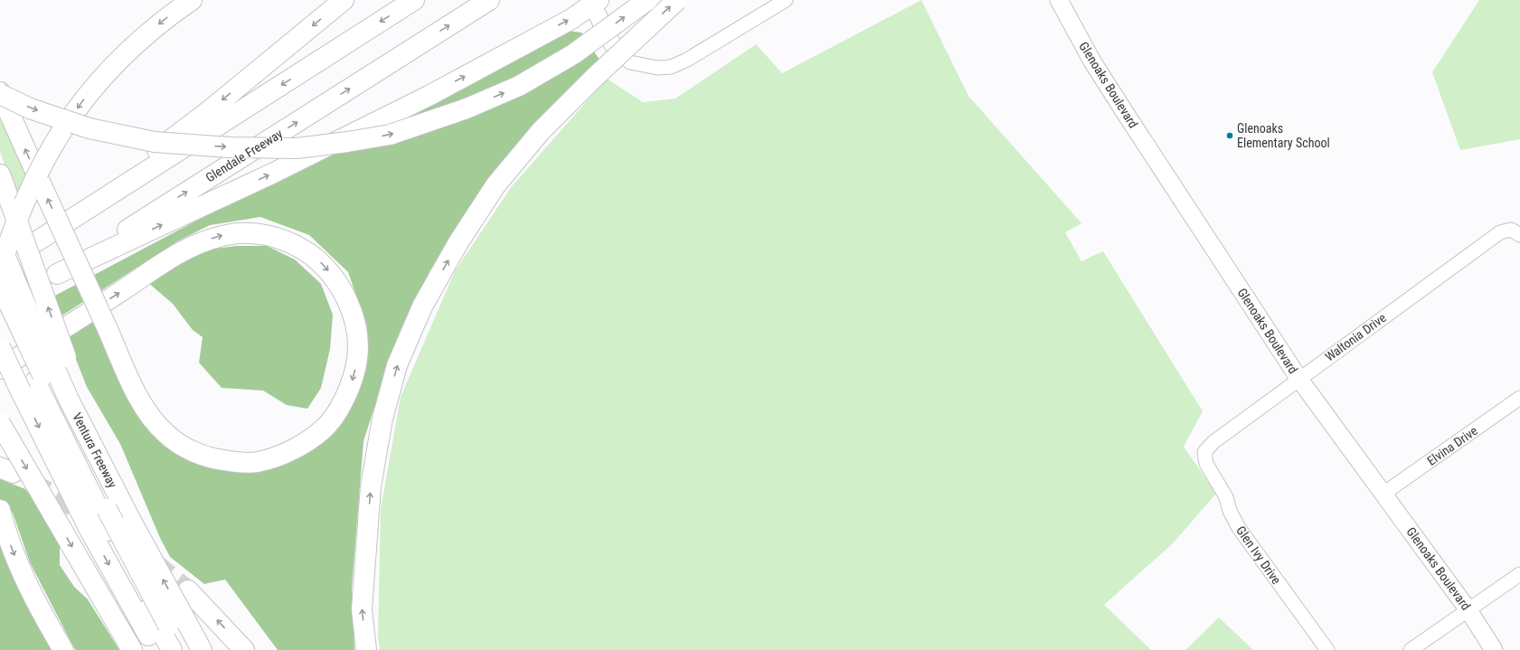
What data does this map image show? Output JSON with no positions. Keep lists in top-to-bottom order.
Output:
{
  "streets": {
    "highway": ["Glendale Freeway", "Ventura Freeway"],
    "street": [
      "Glenoaks Boulevard",
      "Waltonia Drive",
      "Elvina Drive",
      "Glen Ivy Drive"
    ]
  },
  "crossings": [
    ["Glenoaks Boulevard", "Waltonia Drive"],
    ["Glenoaks Boulevard", "Elvina Drive"],
    ["Waltonia Drive", "Glen Ivy Drive"]
  ],
  "places": ["Glenoaks Elementary School"]
}
